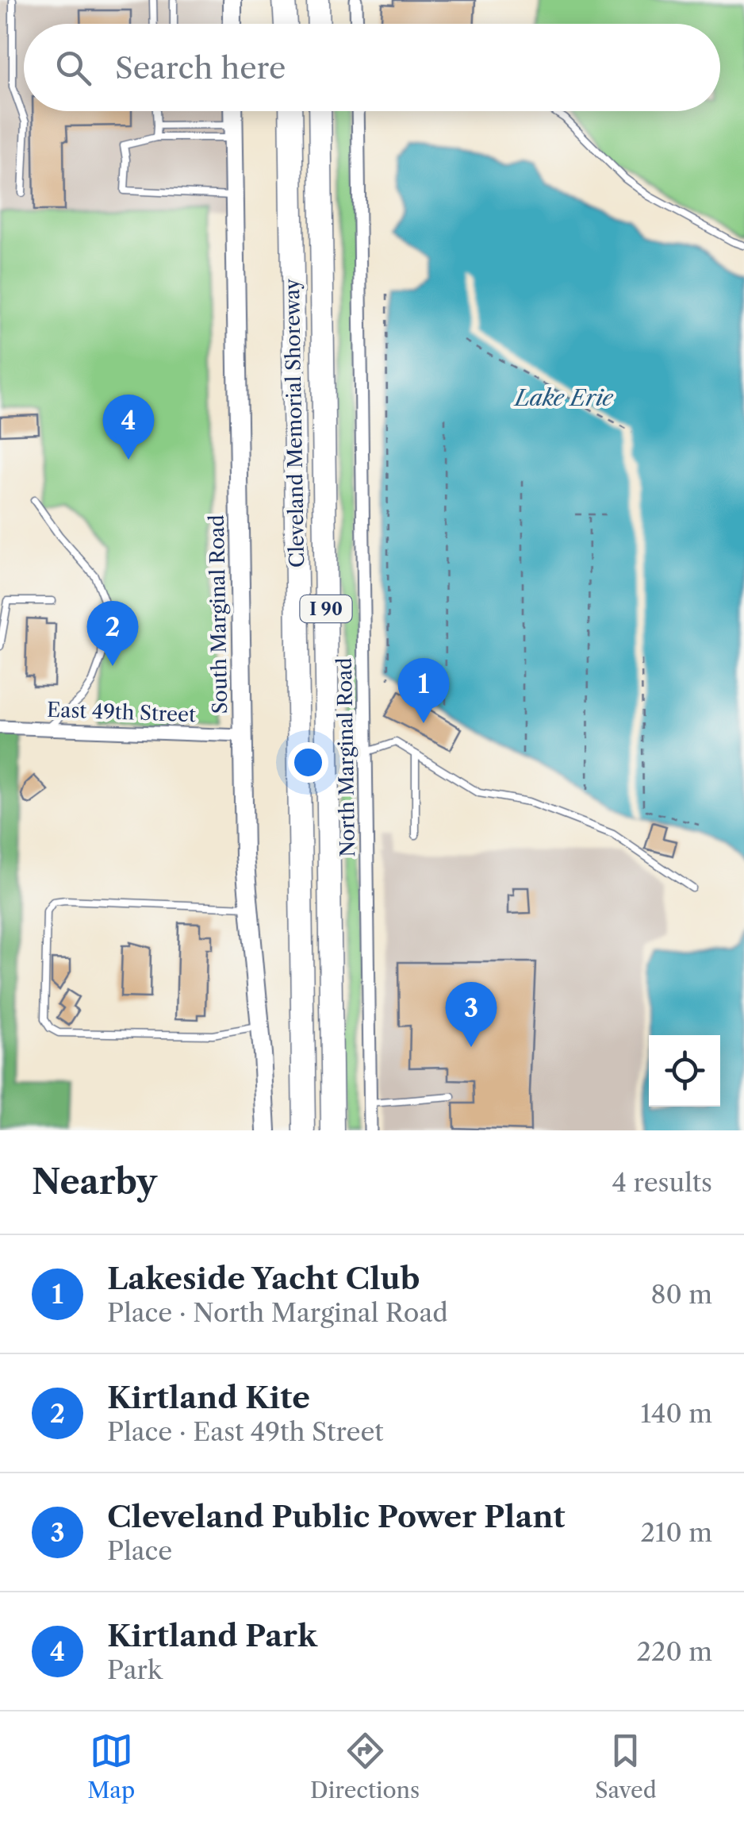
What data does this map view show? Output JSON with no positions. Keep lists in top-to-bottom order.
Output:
{
  "streets": {
    "highway": ["Cleveland Memorial Shoreway", "I 90"],
    "street": ["South Marginal Road", "East 49th Street", "North Marginal Road"]
  },
  "crossings": [
    ["South Marginal Road", "East 49th Street"]
  ],
  "water": ["Lake Erie"],
  "page": {
    "search": "Search here",
    "pins": [
      "4",
      "2",
      "1",
      "3"
    ],
    "heading": ["Nearby", "4 results"],
    "list": [
      {
        "mark": "1",
        "name": "Lakeside Yacht Club",
        "note": "Place · North Marginal Road",
        "value": "80 m"
      },
      {
        "mark": "2",
        "name": "Kirtland Kite",
        "note": "Place · East 49th Street",
        "value": "140 m"
      },
      {
        "mark": "3",
        "name": "Cleveland Public Power Plant",
        "note": "Place",
        "value": "210 m"
      },
      {
        "mark": "4",
        "name": "Kirtland Park",
        "note": "Park",
        "value": "220 m"
      }
    ],
    "nav": ["Map", "Directions", "Saved"]
  }
}
